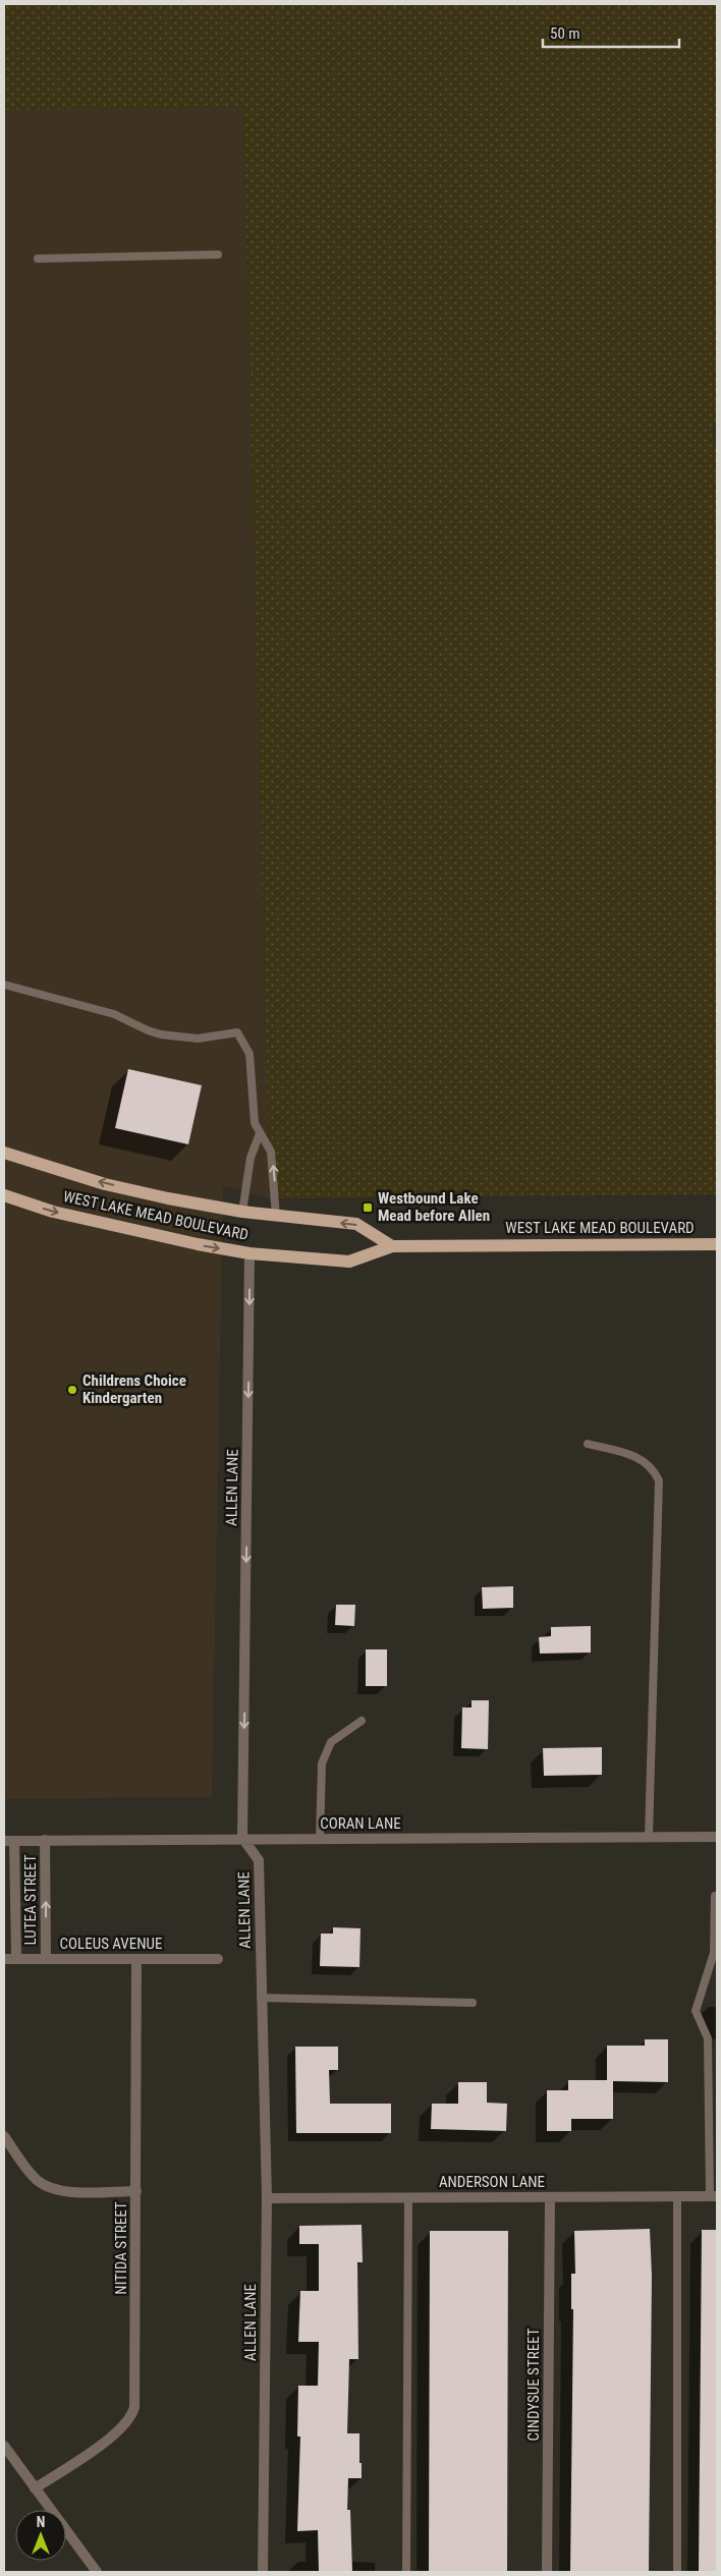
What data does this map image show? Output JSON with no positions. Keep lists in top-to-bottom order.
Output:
{
  "streets": {
    "main road": ["WEST LAKE MEAD BOULEVARD"],
    "street": [
      "ALLEN LANE",
      "CORAN LANE",
      "LUTEA STREET",
      "COLEUS AVENUE",
      "ANDERSON LANE",
      "NITIDA STREET",
      "CINDYSUE STREET"
    ]
  },
  "crossings": [
    ["WEST LAKE MEAD BOULEVARD", "ALLEN LANE"],
    ["ALLEN LANE", "CORAN LANE"],
    ["ALLEN LANE", "ANDERSON LANE"],
    ["CORAN LANE", "LUTEA STREET"],
    ["LUTEA STREET", "COLEUS AVENUE"],
    ["COLEUS AVENUE", "NITIDA STREET"],
    ["ANDERSON LANE", "CINDYSUE STREET"]
  ],
  "one_way": ["ALLEN LANE"],
  "places": {
    "transit": ["Westbound Lake Mead before Allen"],
    "other": ["Childrens Choice Kindergarten"]
  },
  "scale_bar": "50 m",
  "north": "top"
}
